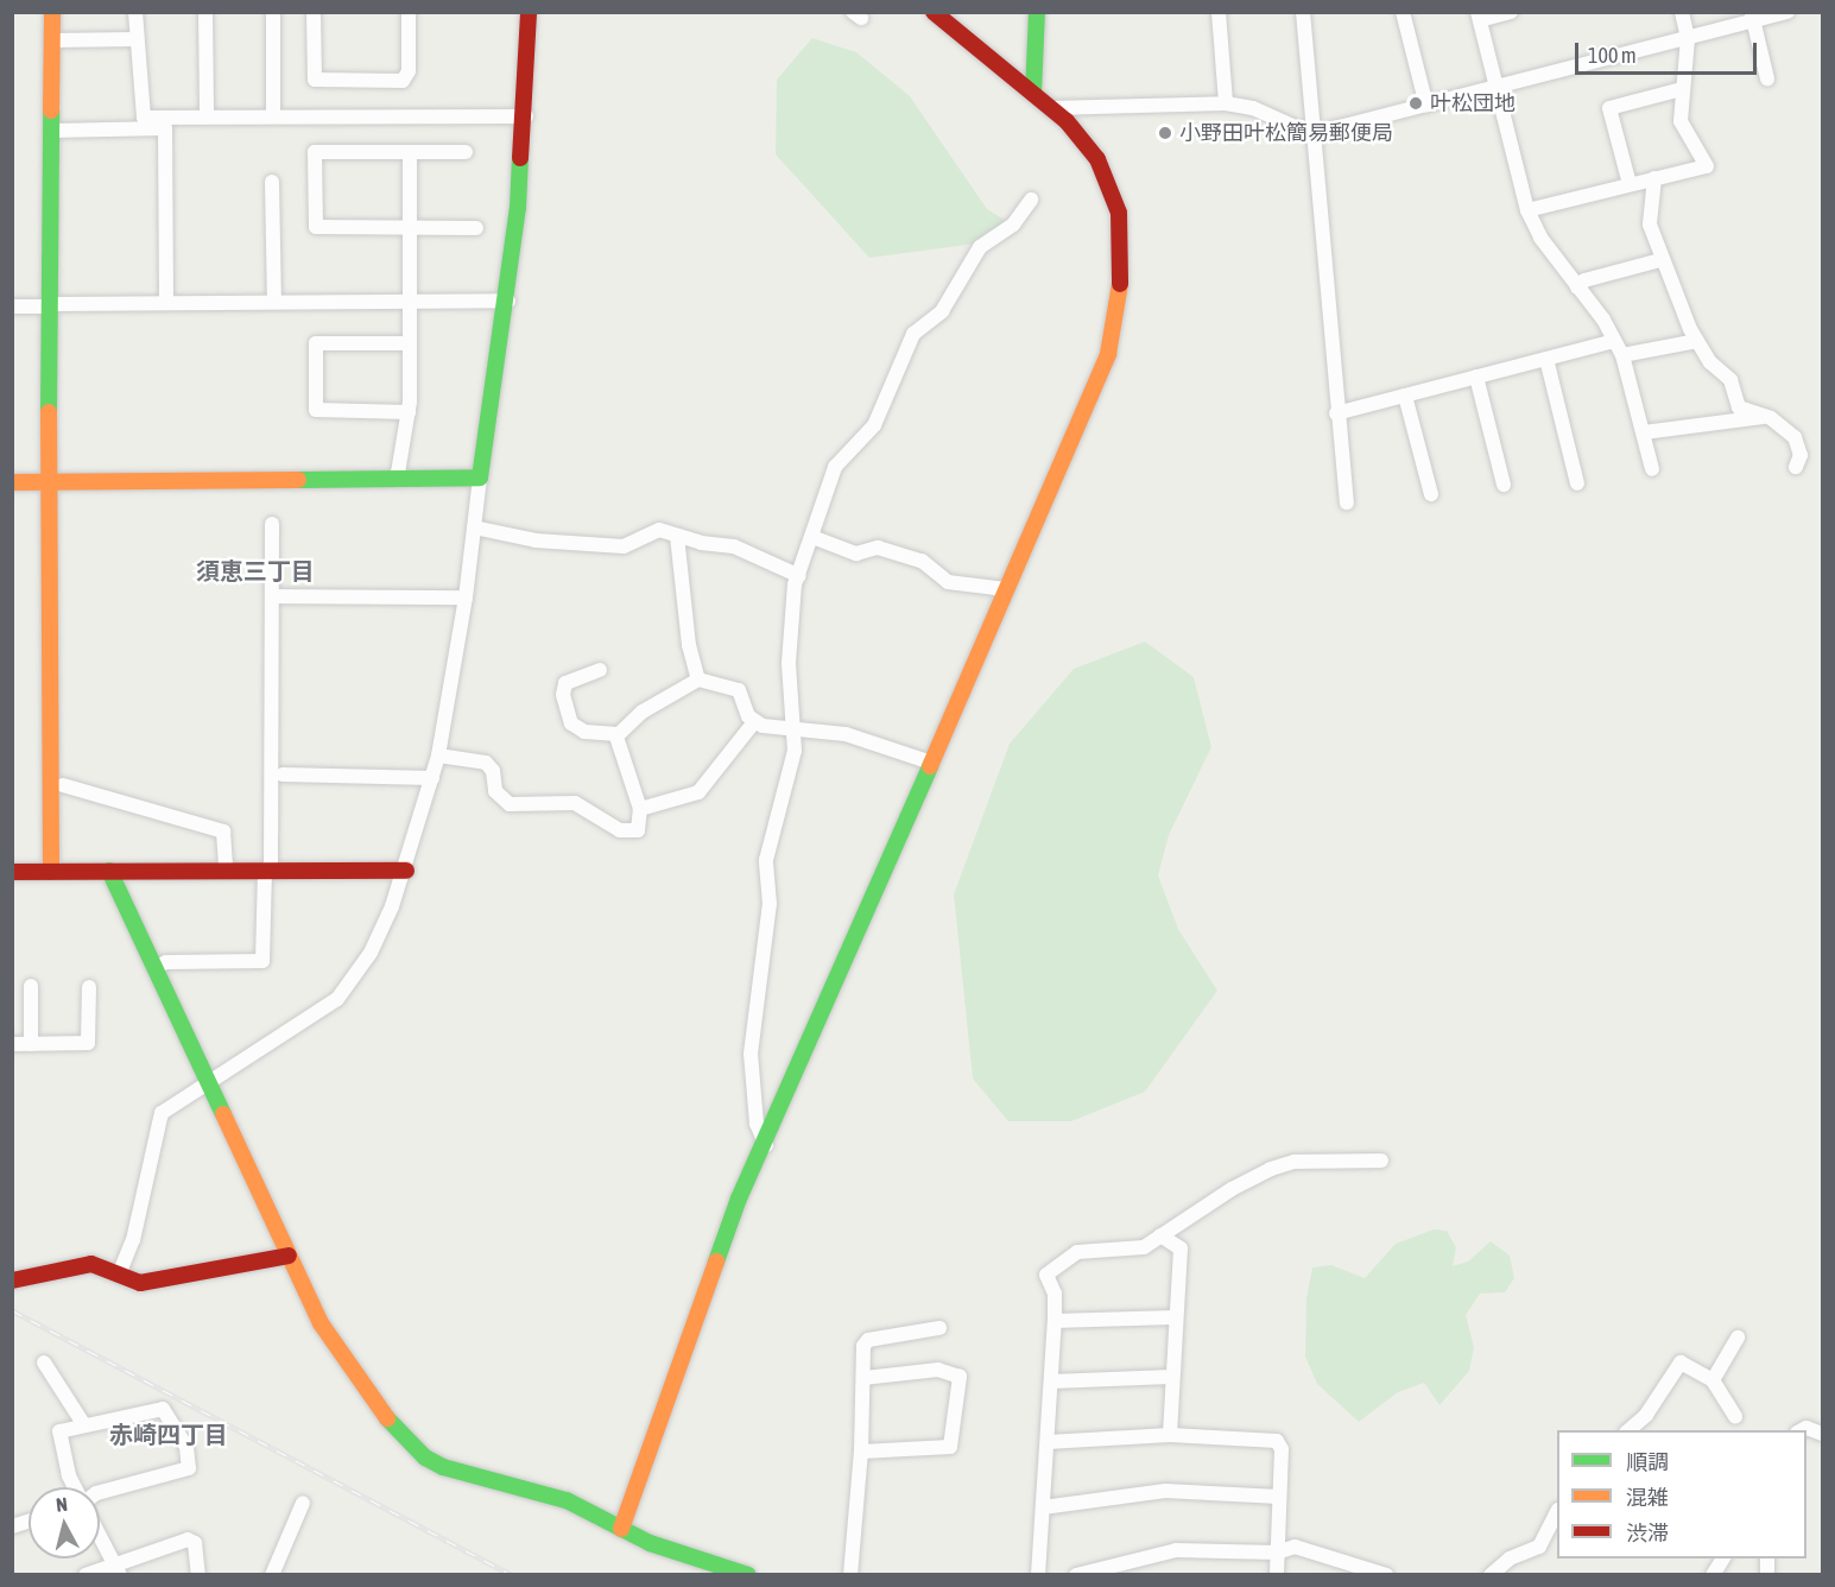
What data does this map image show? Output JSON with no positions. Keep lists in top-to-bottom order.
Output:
{
  "districts": ["須恵三丁目", "赤崎四丁目"],
  "places": ["叶松団地", "小野田叶松簡易郵便局"],
  "legend": ["順調", "混雑", "渋滞"],
  "scale_bar": "100 m",
  "north": "top"
}
